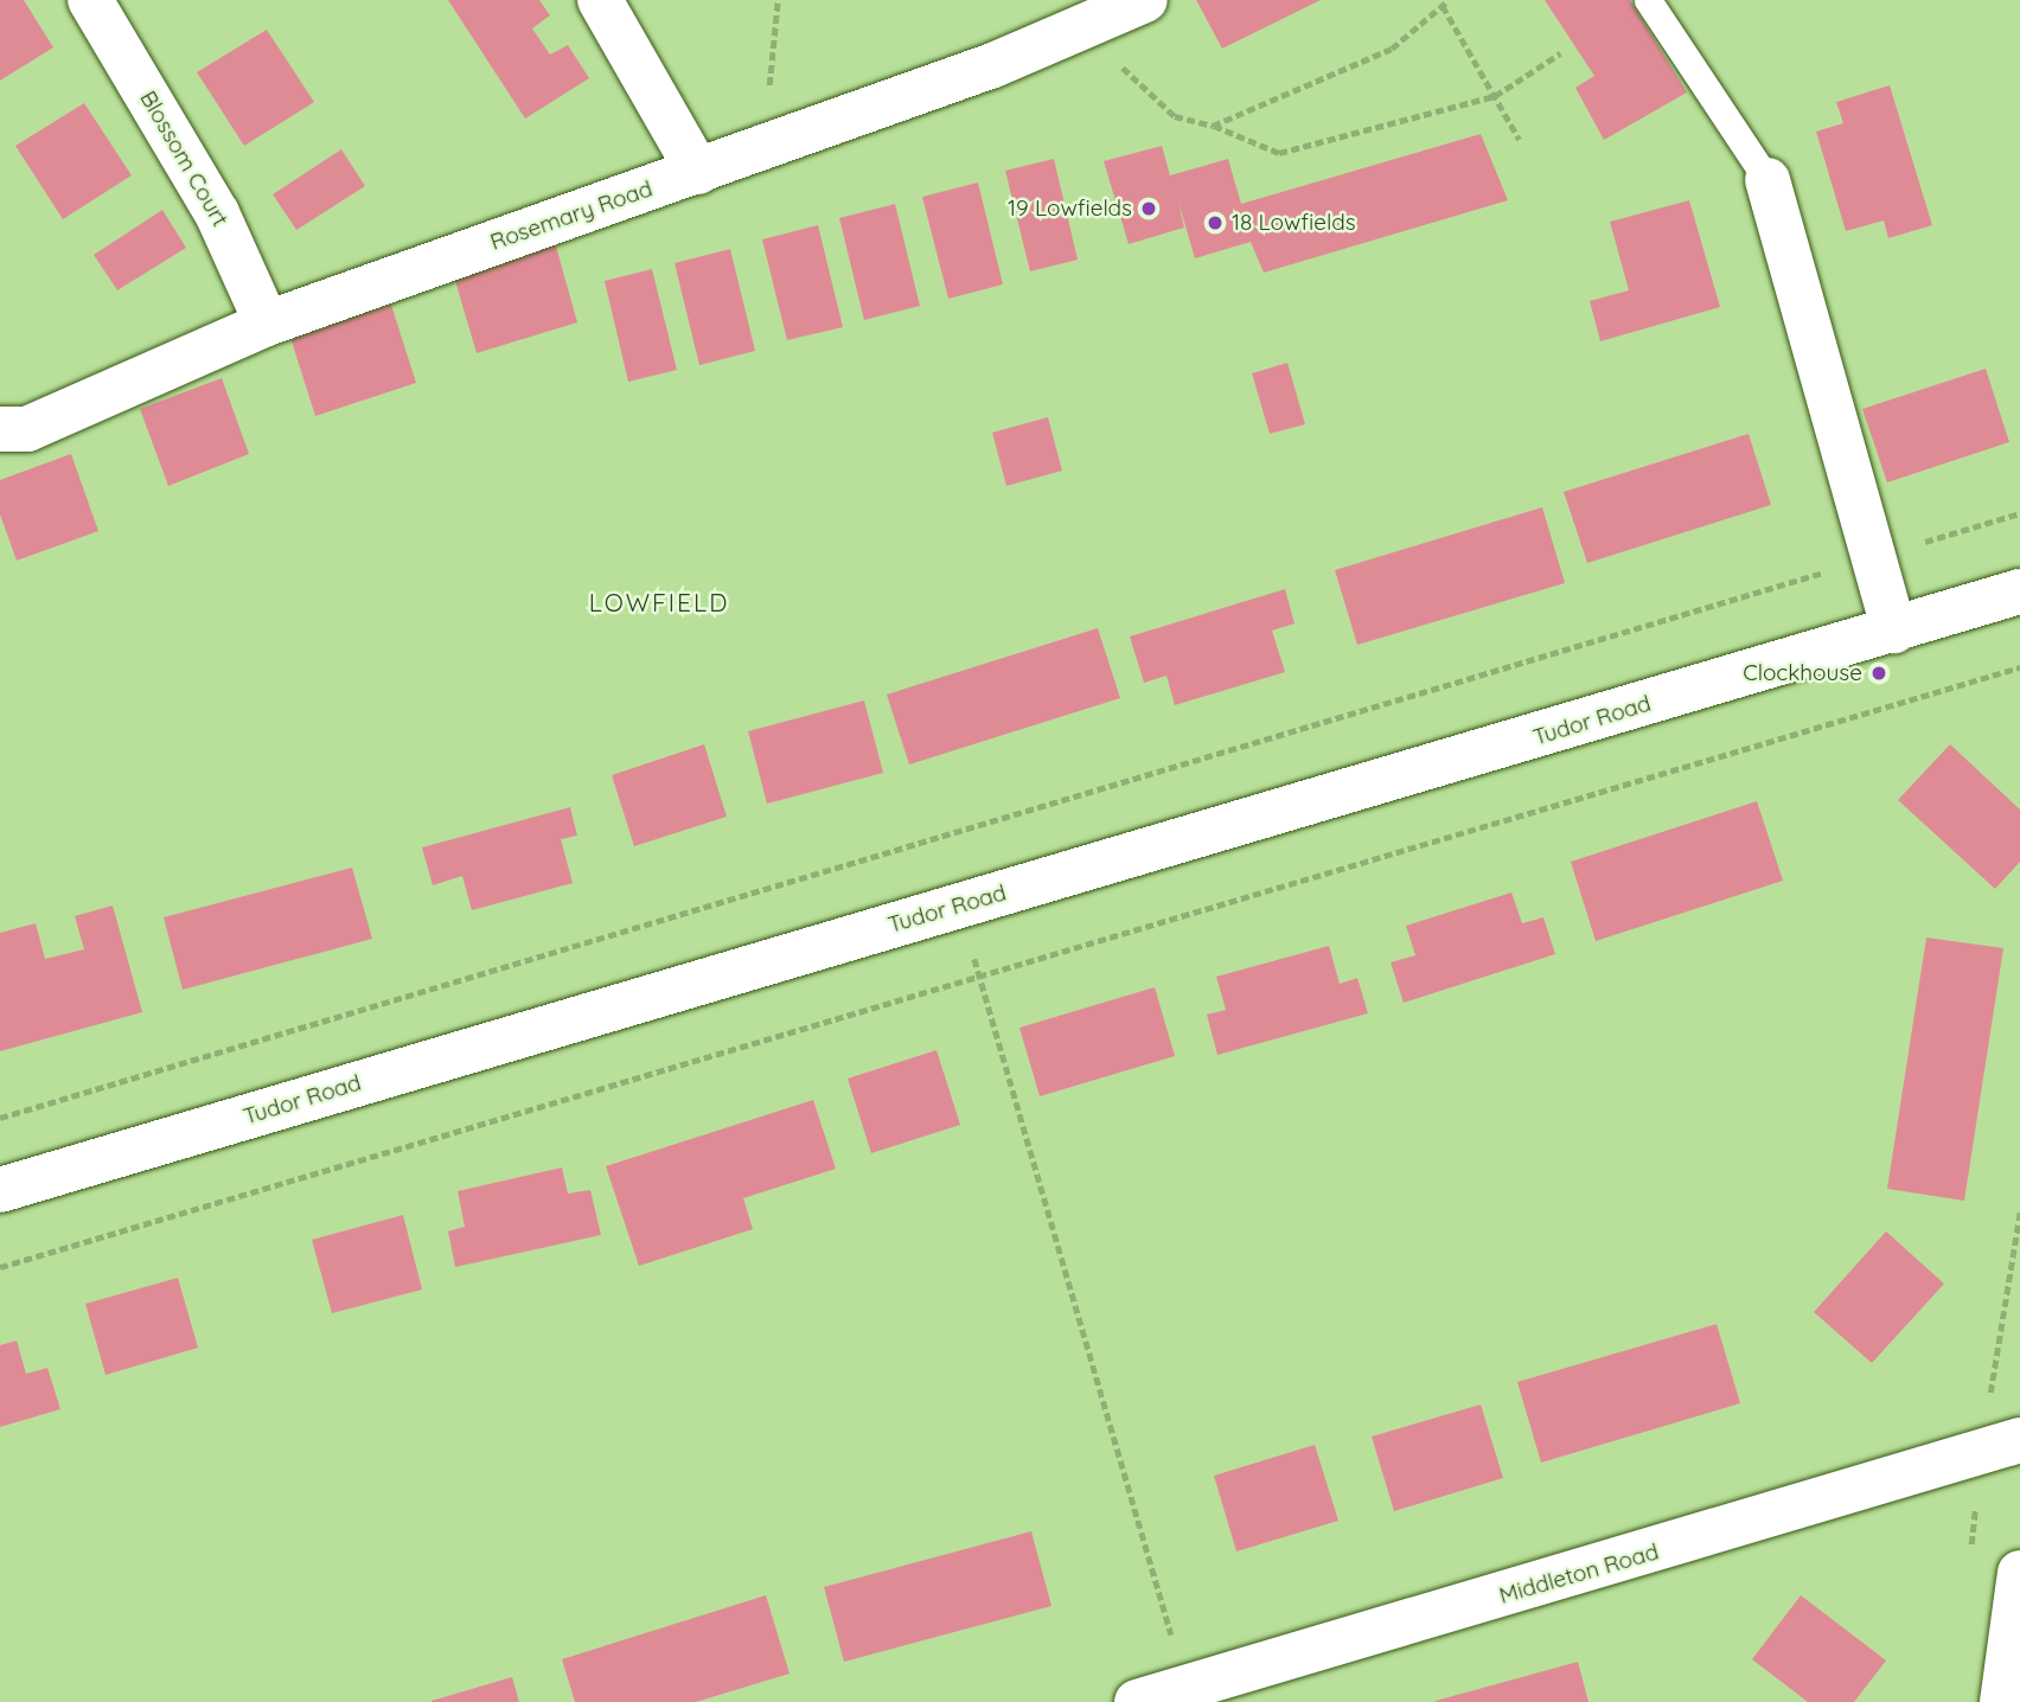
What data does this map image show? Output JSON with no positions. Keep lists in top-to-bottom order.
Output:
{
  "streets": {
    "street": [
      "Blossom Court",
      "Rosemary Road",
      "Tudor Road",
      "Middleton Road"
    ]
  },
  "crossings": [
    ["Blossom Court", "Rosemary Road"]
  ],
  "districts": ["LOWFIELD"],
  "places": ["19 Lowfields", "18 Lowfields", "Clockhouse"]
}
